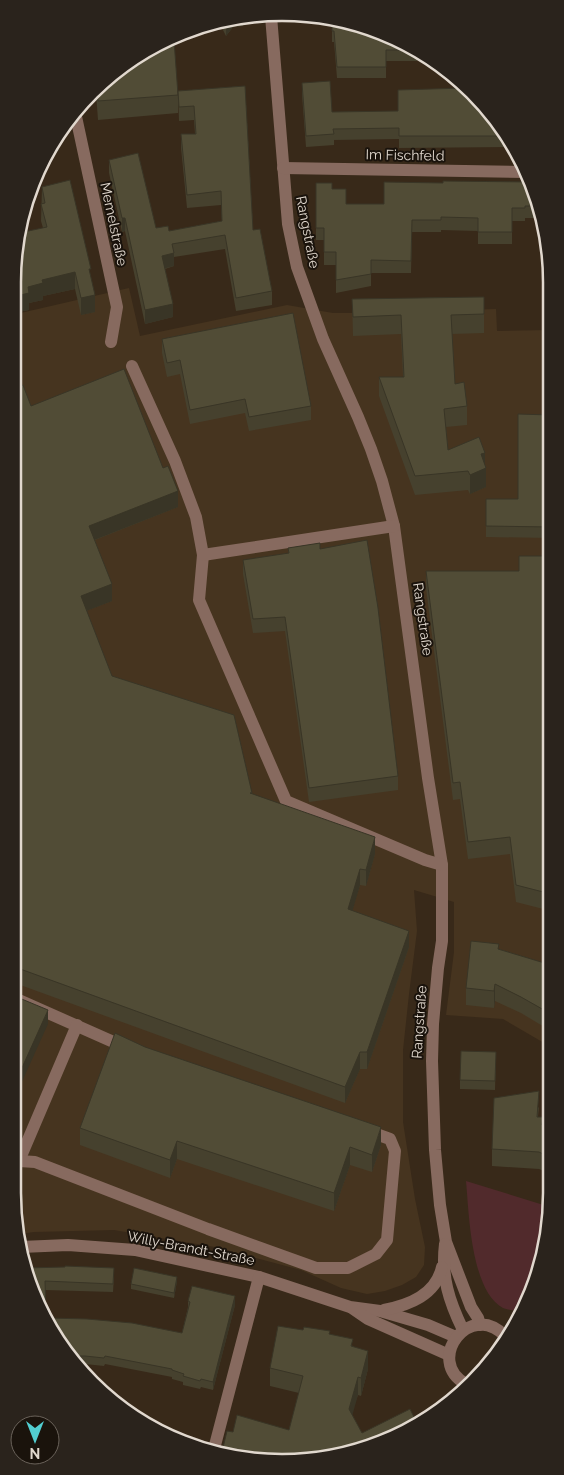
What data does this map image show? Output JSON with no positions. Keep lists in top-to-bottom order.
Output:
{
  "streets": {
    "street": [
      "Im Fischfeld",
      "Memelstraße",
      "Rangstraße",
      "Willy-Brandt-Straße"
    ]
  },
  "crossings": [
    ["Im Fischfeld", "Rangstraße"],
    ["Rangstraße", "Willy-Brandt-Straße"]
  ],
  "north": "bottom"
}
